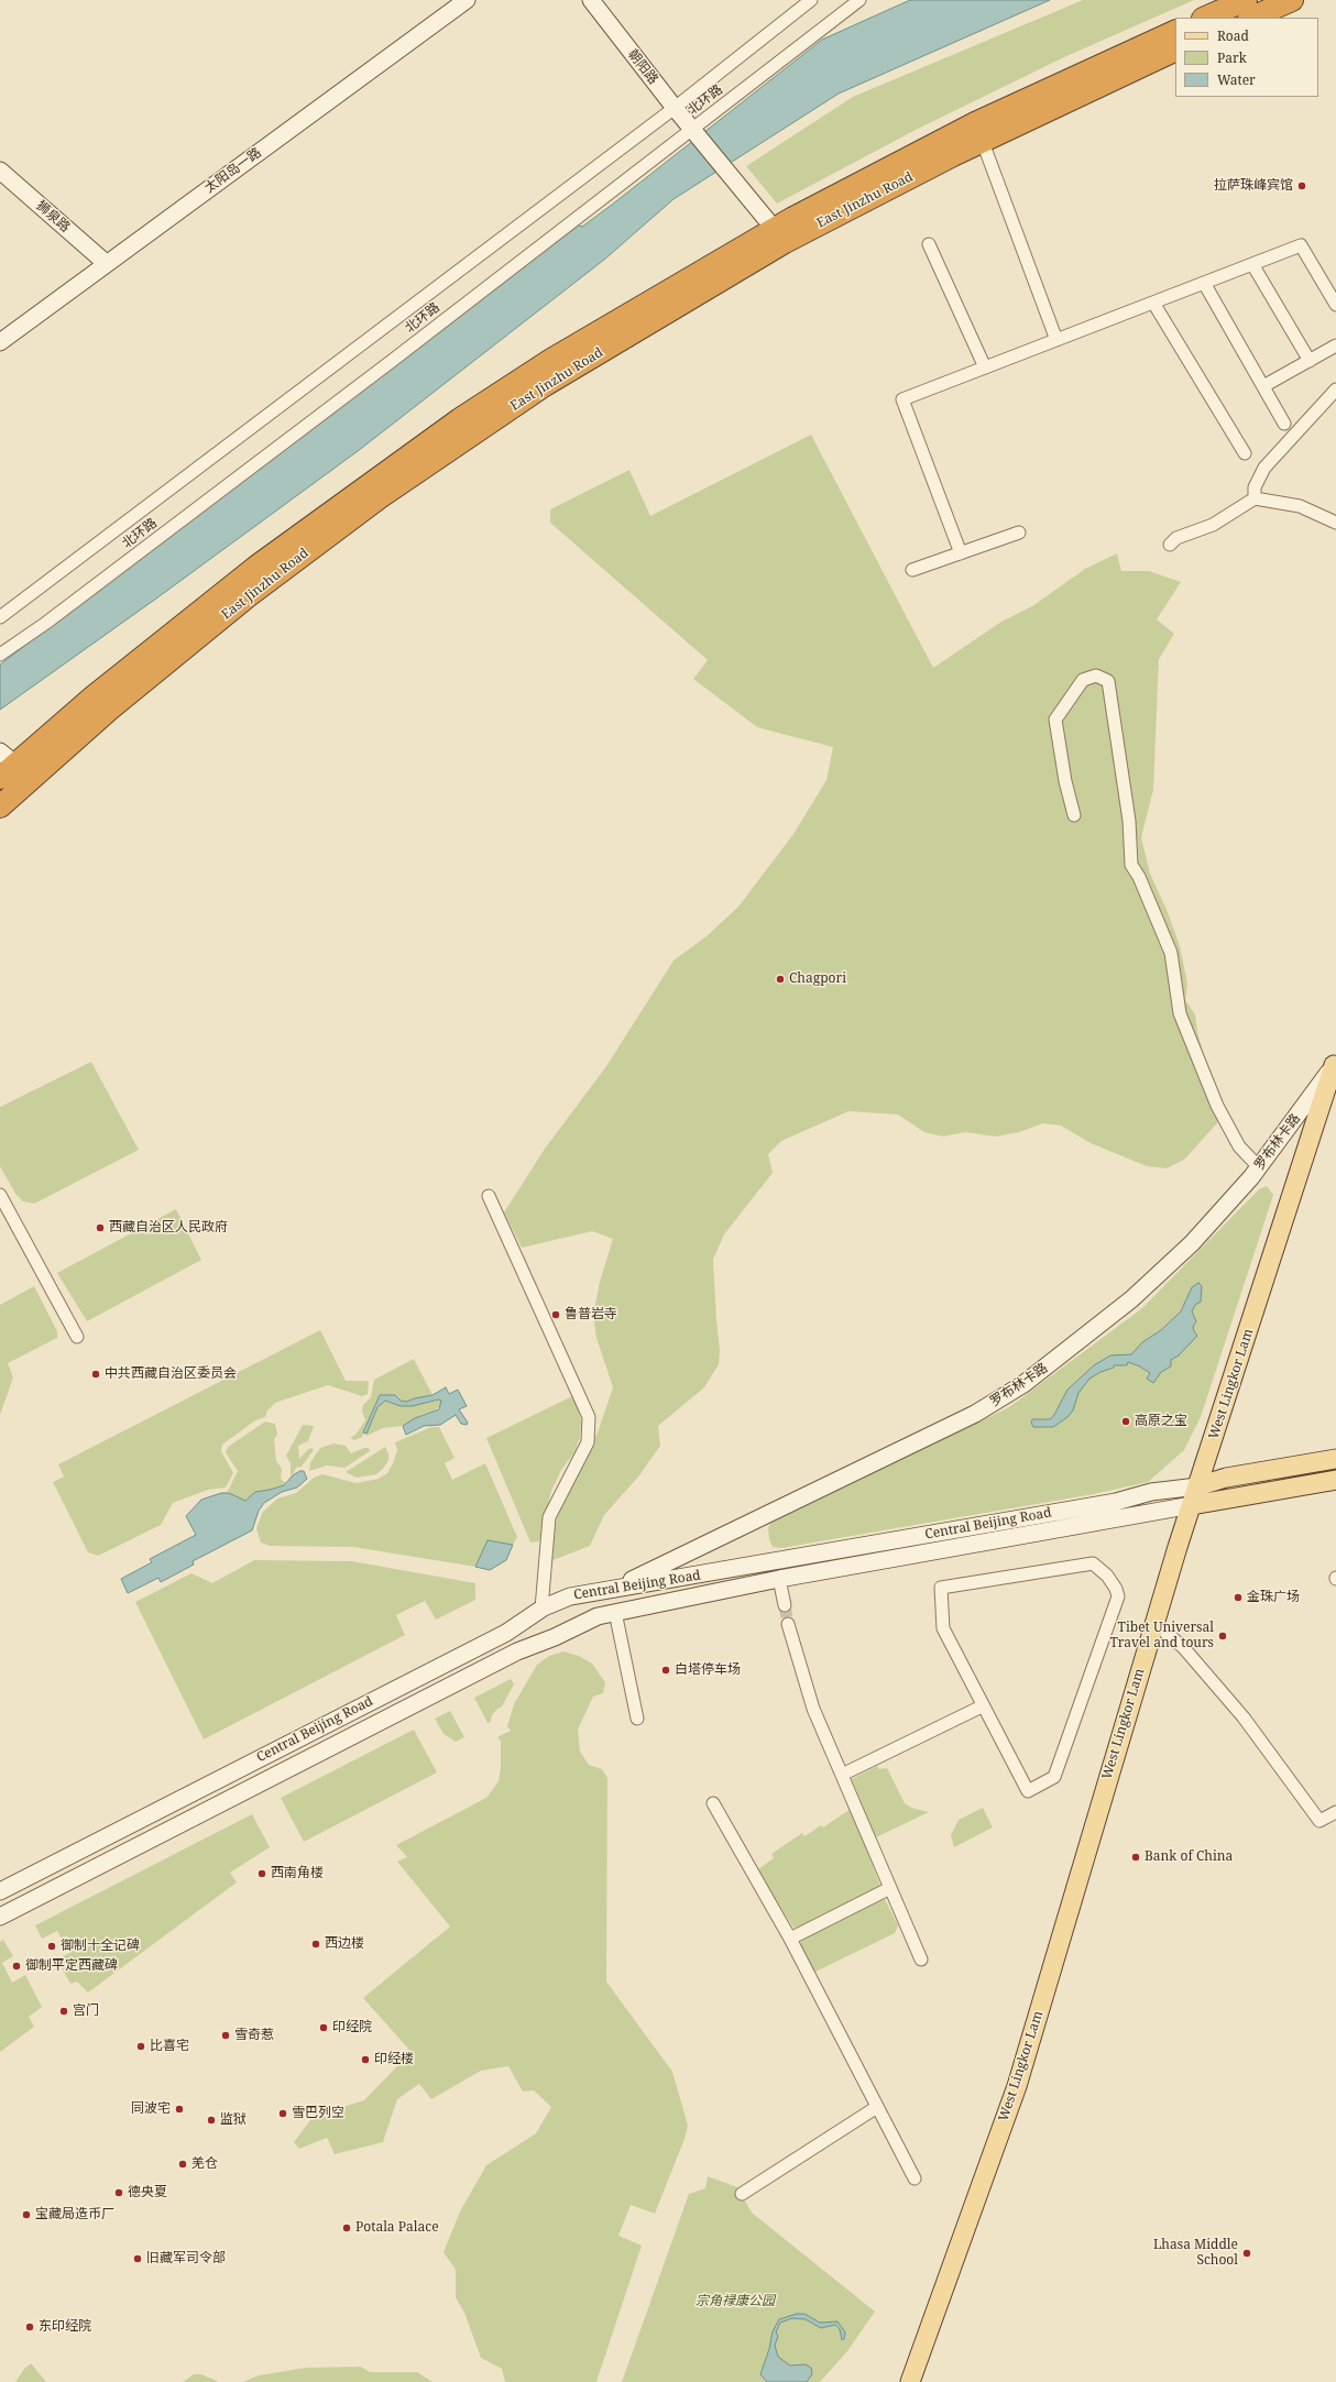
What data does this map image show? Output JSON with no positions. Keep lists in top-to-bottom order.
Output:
{
  "streets": {
    "highway": ["East Jinzhu Road"],
    "main road": [
      "朝阳路",
      "太阳岛一路",
      "狮泉路",
      "罗布林卡路",
      "West Lingkor Lam",
      "Central Beijing Road"
    ],
    "street": ["北环路"]
  },
  "crossings": [
    ["朝阳路", "北环路"],
    ["朝阳路", "East Jinzhu Road"],
    ["太阳岛一路", "狮泉路"],
    ["罗布林卡路", "West Lingkor Lam"],
    ["罗布林卡路", "Central Beijing Road"],
    ["West Lingkor Lam", "Central Beijing Road"]
  ],
  "parks": ["宗角禄康公园"],
  "places": [
    "拉萨珠峰宾馆",
    "Chagpori",
    "西藏自治区人民政府",
    "鲁普岩寺",
    "中共西藏自治区委员会",
    "高原之宝",
    "金珠广场",
    "Tibet Universal Travel and tours",
    "白塔停车场",
    "Bank of China",
    "西南角楼",
    "西边楼",
    "御制十全记碑",
    "御制平定西藏碑",
    "宫门",
    "印经院",
    "雪奇惹",
    "比喜宅",
    "印经楼",
    "同波宅",
    "雪巴列空",
    "监狱",
    "羌仓",
    "德央夏",
    "宝藏局造币厂",
    "Potala Palace",
    "Lhasa Middle School",
    "旧藏军司令部",
    "东印经院"
  ],
  "legend": ["Road", "Park", "Water"]
}
